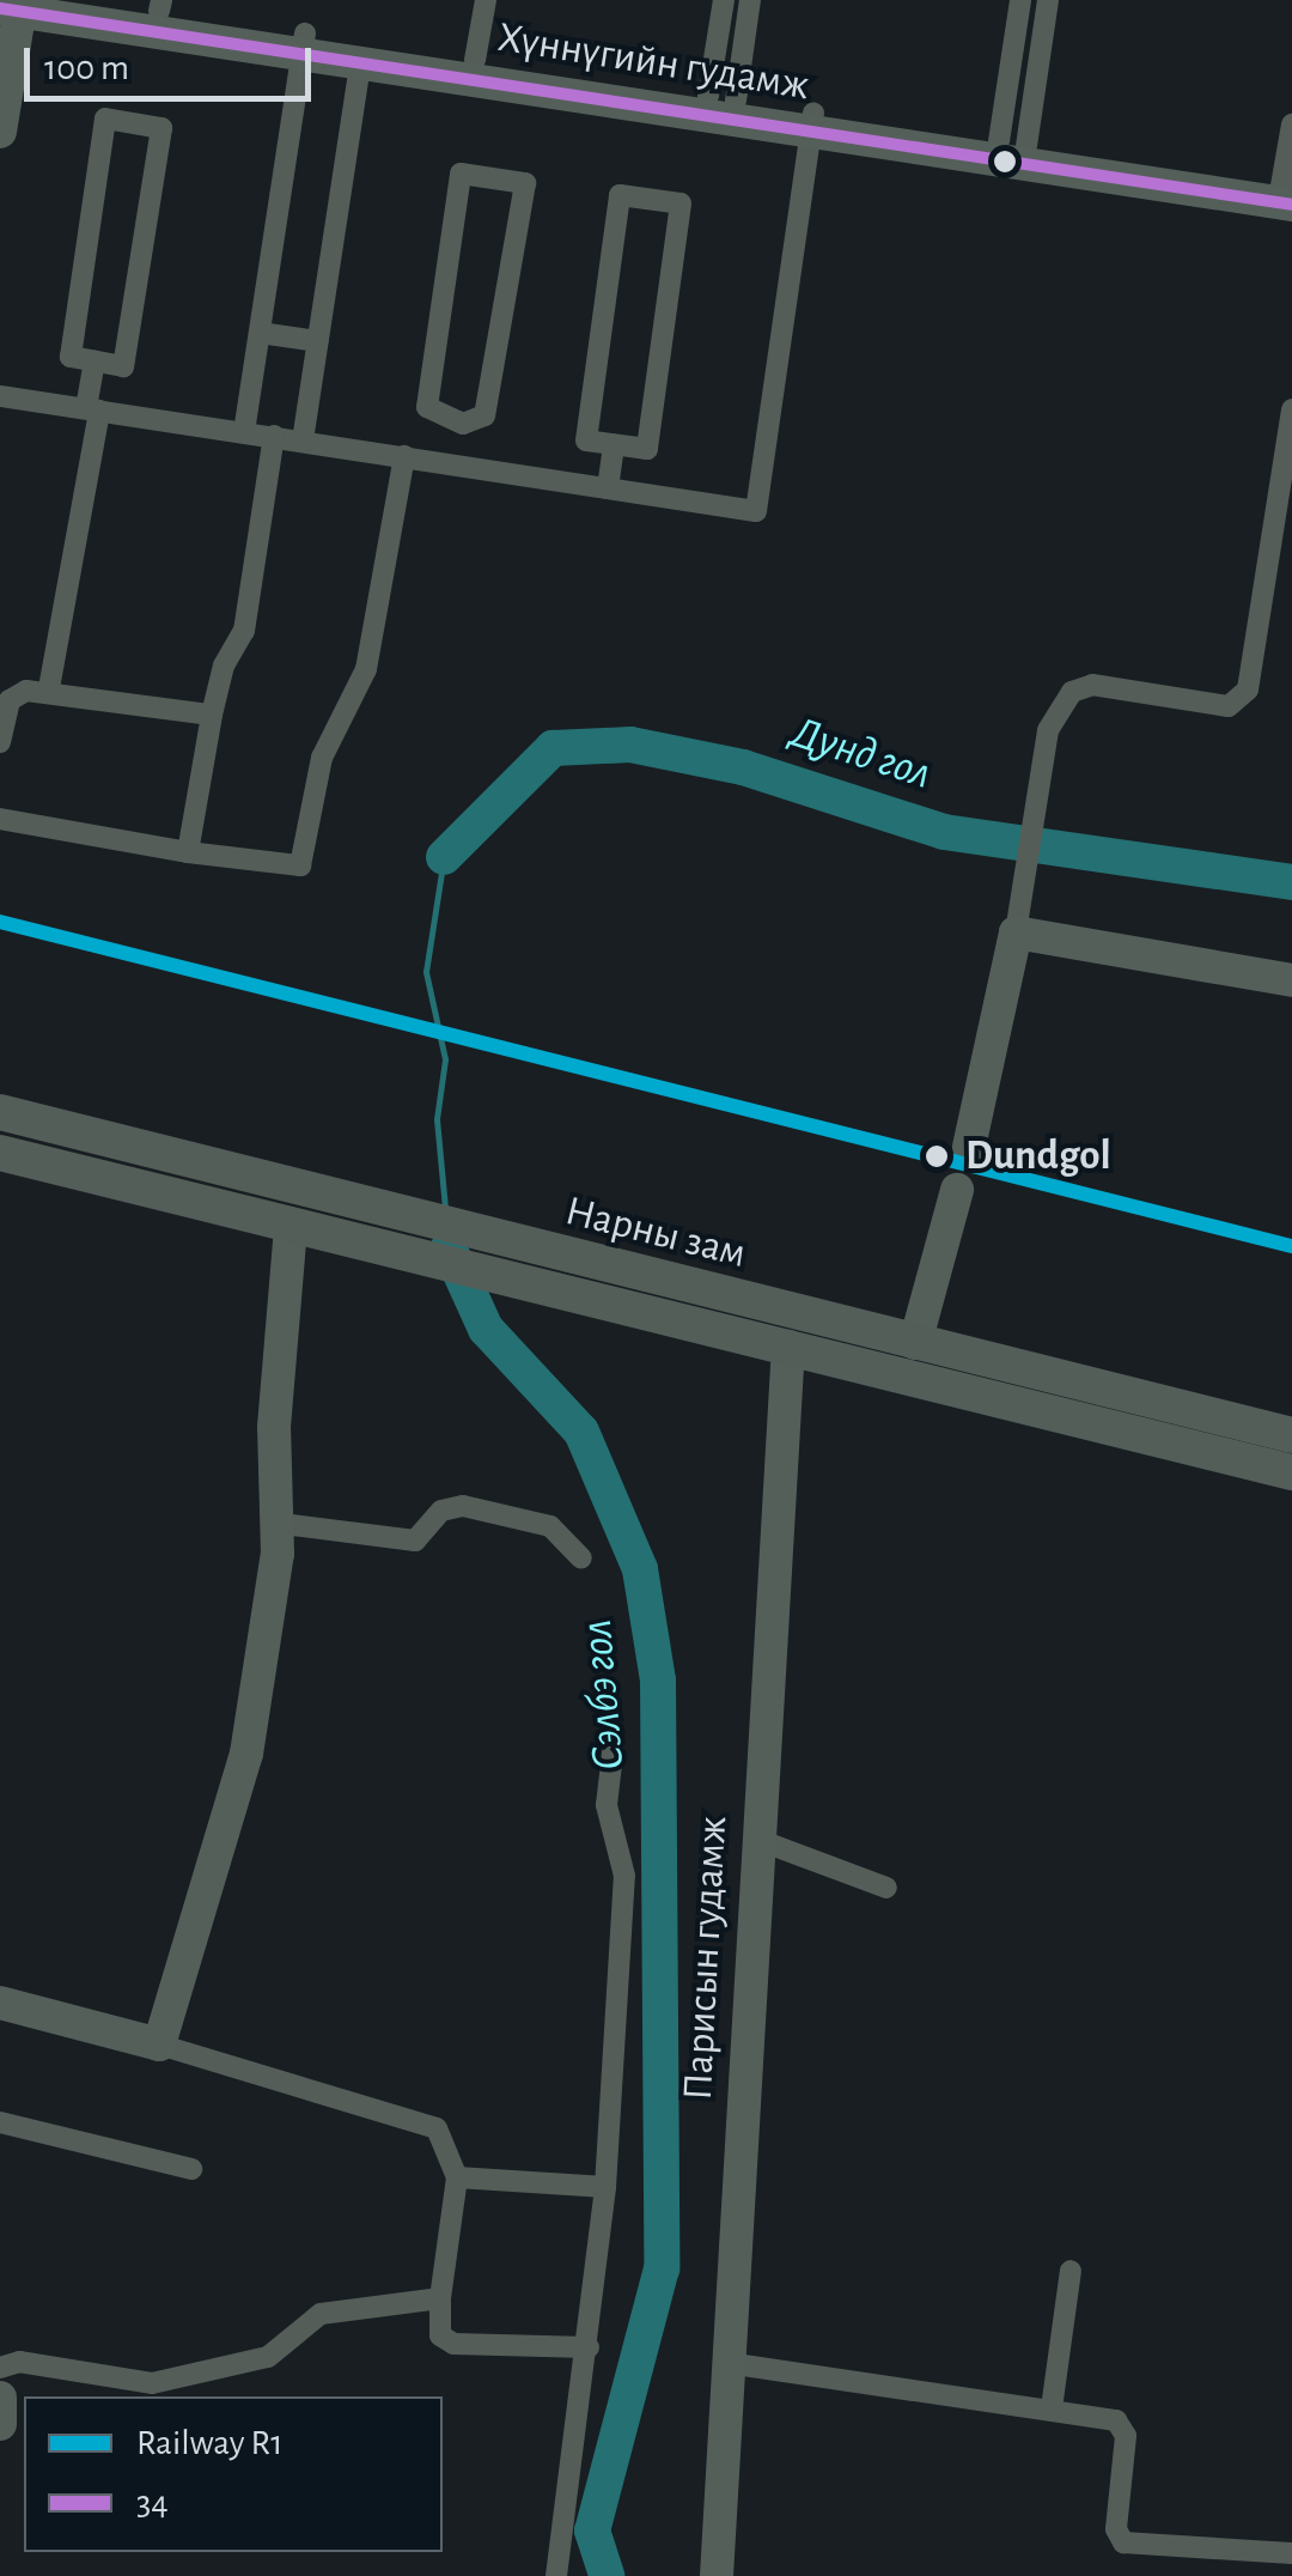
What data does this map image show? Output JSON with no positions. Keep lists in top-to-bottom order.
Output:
{
  "streets": {
    "main road": ["Нарны зам"],
    "street": ["Хүннүгийн гудамж", "Парисын гудамж"]
  },
  "crossings": [
    ["Нарны зам", "Парисын гудамж"]
  ],
  "water": ["Дунд гол", "Сэлбэ гол"],
  "places": ["Dundgol"],
  "lines": ["transit line 34", "rail line R1"],
  "legend": ["Railway R1", "34"],
  "scale_bar": "100 m"
}
